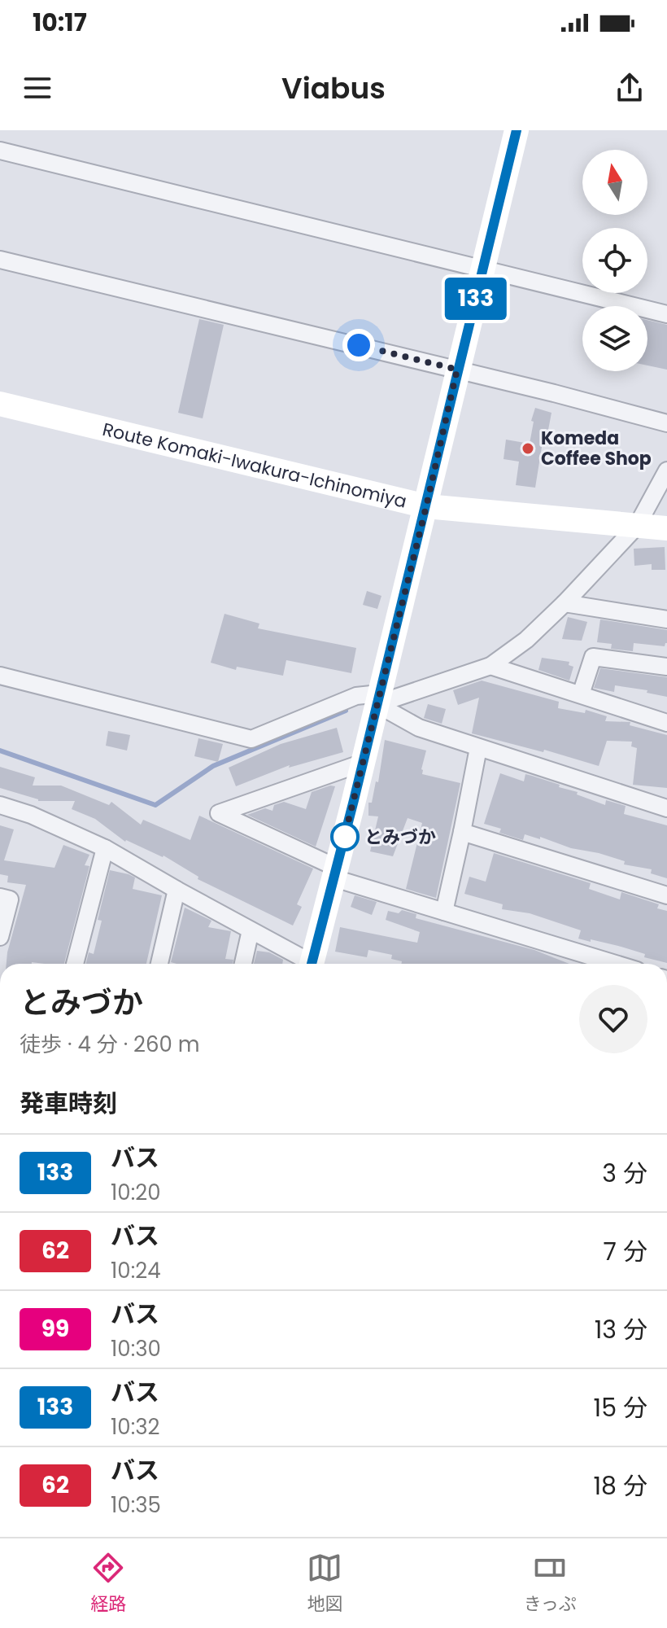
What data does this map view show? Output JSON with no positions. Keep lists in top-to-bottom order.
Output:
{
  "streets": {
    "main road": ["Route Komaki-Iwakura-Ichinomiya"]
  },
  "places": ["Komeda Coffee Shop", "とみづか"],
  "lines": ["bus line 133"],
  "north": "top",
  "page": {
    "status": "10:17",
    "header": "Viabus",
    "on_map": "133",
    "heading": [
      ["とみづか", "徒歩 · 4 分 · 260 m"],
      "発車時刻"
    ],
    "list": [
      {
        "mark": "133",
        "name": "バス",
        "note": "10:20",
        "value": "3 分"
      },
      {
        "mark": "62",
        "name": "バス",
        "note": "10:24",
        "value": "7 分"
      },
      {
        "mark": "99",
        "name": "バス",
        "note": "10:30",
        "value": "13 分"
      },
      {
        "mark": "133",
        "name": "バス",
        "note": "10:32",
        "value": "15 分"
      },
      {
        "mark": "62",
        "name": "バス",
        "note": "10:35",
        "value": "18 分"
      }
    ],
    "tabs": ["経路", "地図", "きっぷ"]
  }
}
